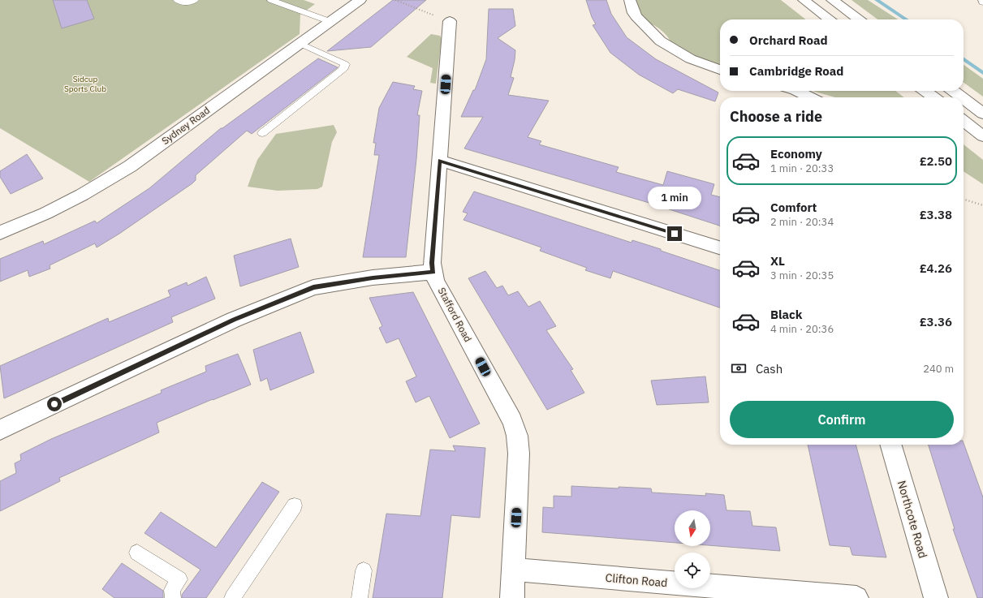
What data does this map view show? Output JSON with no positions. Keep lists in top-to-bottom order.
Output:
{
  "streets": {
    "main road": [
      "Sydney Road",
      "Stafford Road",
      "Northcote Road",
      "Clifton Road"
    ]
  },
  "crossings": [
    ["Stafford Road", "Clifton Road"]
  ],
  "parks": ["Sidcup Sports Club"],
  "north": "bottom",
  "page": {
    "banner": ["Orchard Road", "Cambridge Road"],
    "heading": "Choose a ride",
    "list": [
      {
        "name": "Economy",
        "note": "1 min · 20:33",
        "value": "£2.50"
      },
      {
        "name": "Comfort",
        "note": "2 min · 20:34",
        "value": "£3.38"
      },
      {
        "name": "XL",
        "note": "3 min · 20:35",
        "value": "£4.26"
      },
      {
        "name": "Black",
        "note": "4 min · 20:36",
        "value": "£3.36"
      }
    ],
    "bubble": "1 min",
    "pay": ["Cash", "240 m"],
    "buttons": "Confirm"
  }
}
